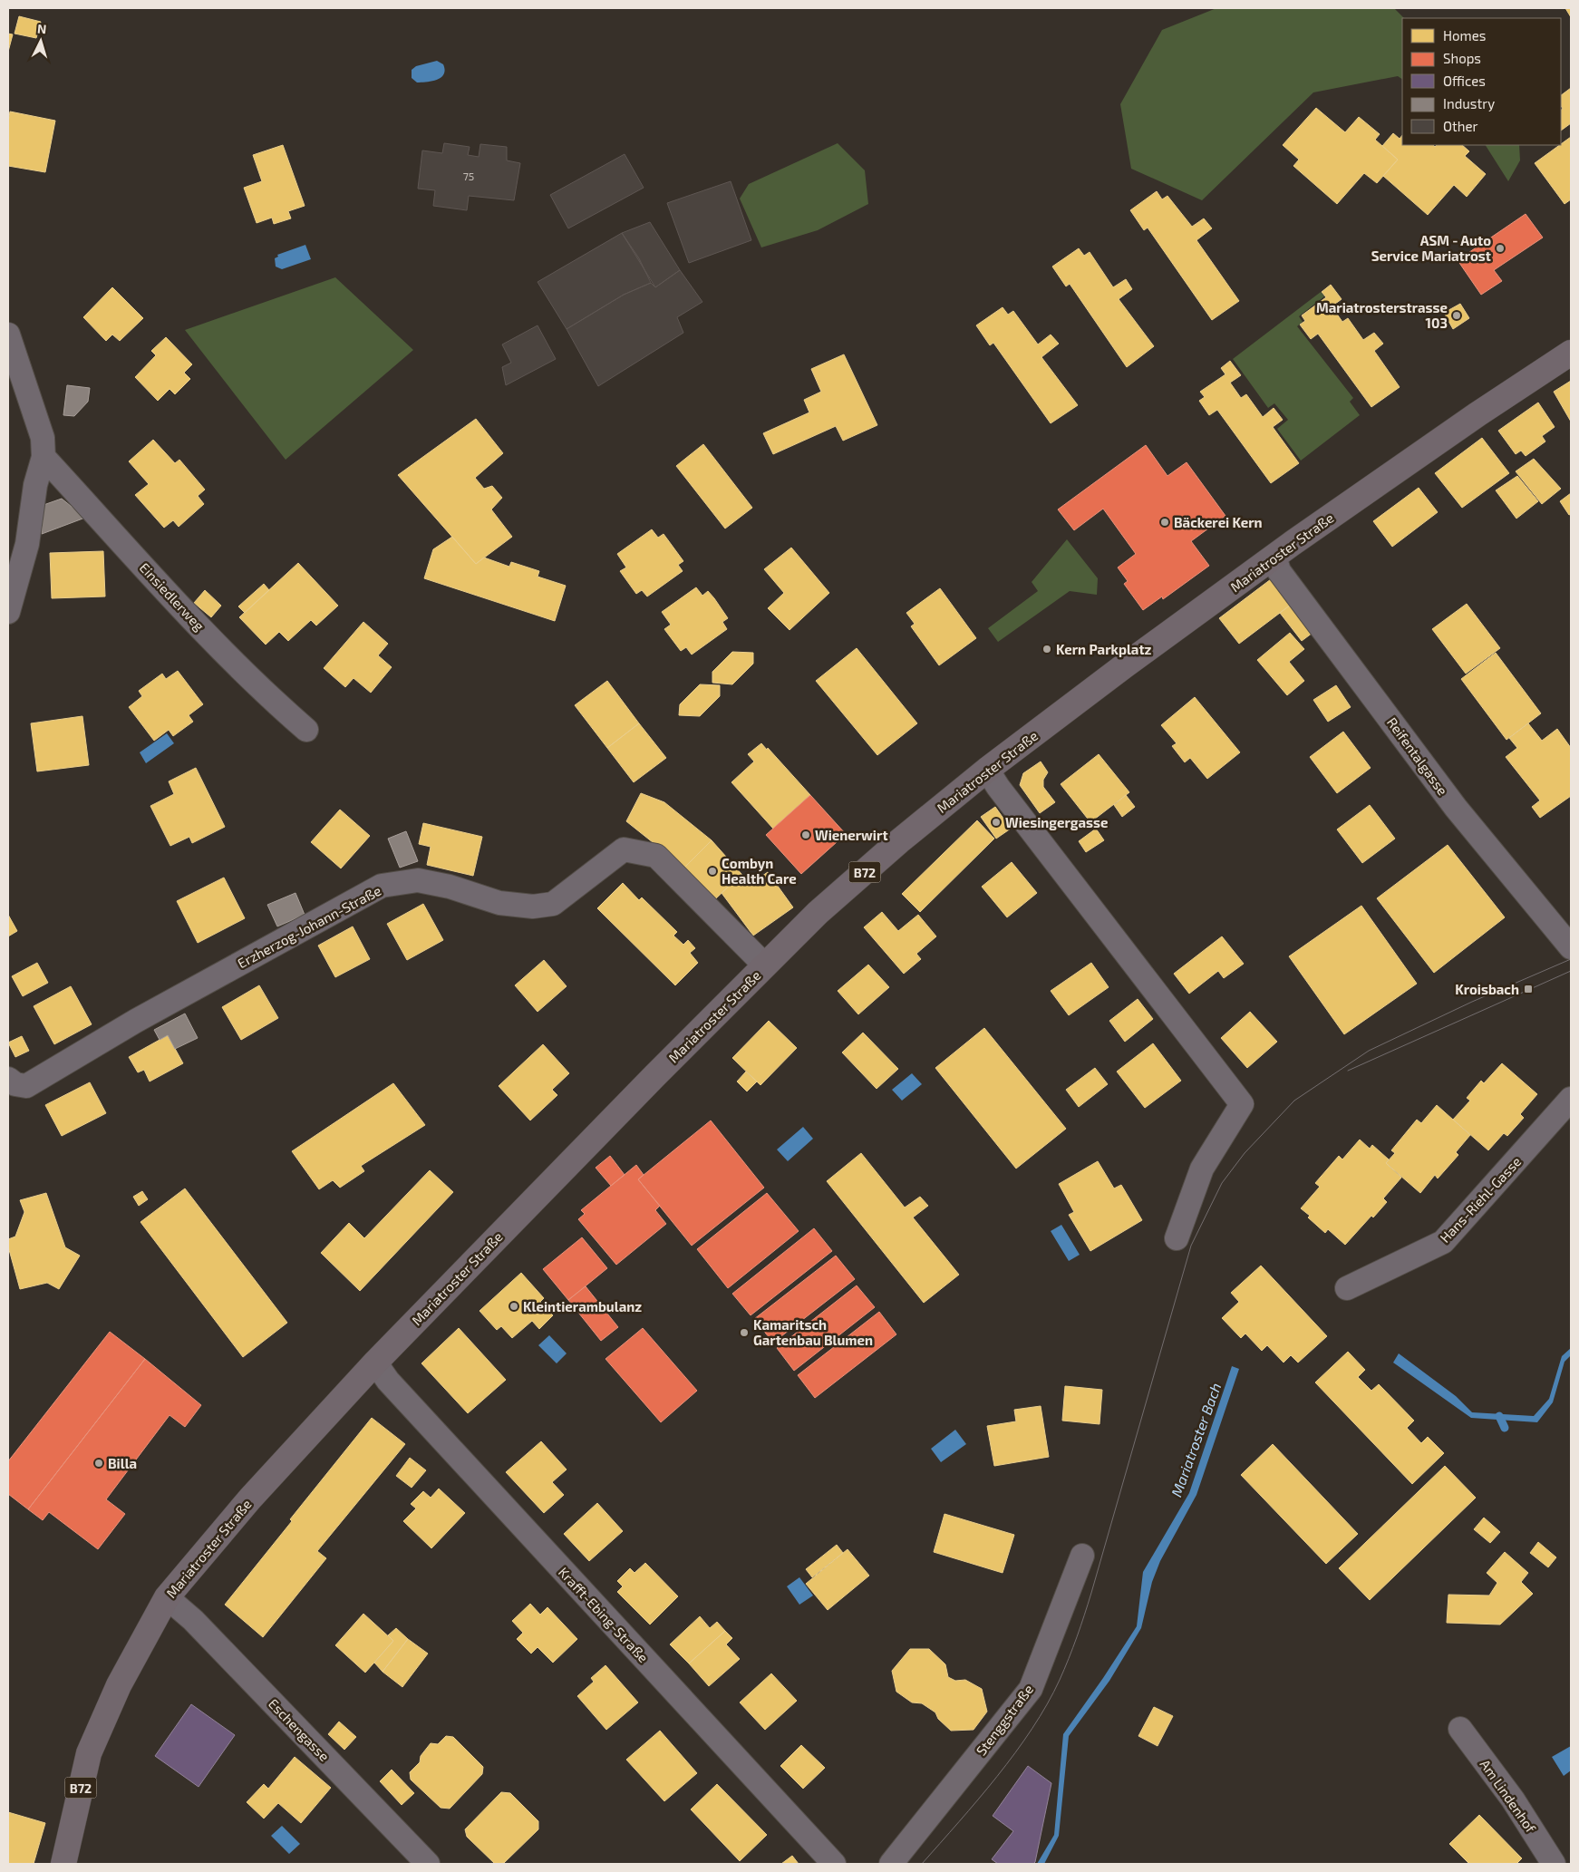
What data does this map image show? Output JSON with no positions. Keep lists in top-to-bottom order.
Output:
{
  "streets": {
    "main road": ["Mariatroster Straße", "B72"],
    "street": [
      "Einsiedlerweg",
      "Reifentalgasse",
      "Erzherzog-Johann-Straße",
      "Hans-Riehl-Gasse",
      "Krafft-Ebing-Straße",
      "Stenggstraße",
      "Eschengasse",
      "Am Lindenhof"
    ]
  },
  "crossings": [
    ["Mariatroster Straße", "Reifentalgasse"],
    ["Mariatroster Straße", "Erzherzog-Johann-Straße"],
    ["Mariatroster Straße", "Krafft-Ebing-Straße"],
    ["Mariatroster Straße", "Eschengasse"]
  ],
  "water": ["Mariatroster Bach"],
  "places": {
    "other": [
      "ASM - Auto Service Mariatrost",
      "Mariatrosterstrasse 103",
      "Bäckerei Kern",
      "Kern Parkplatz",
      "Wiesingergasse",
      "Wienerwirt",
      "Combyn Health Care",
      "Kleintierambulanz",
      "Kamaritsch Gartenbau Blumen",
      "Billa"
    ],
    "transit": ["Kroisbach"]
  },
  "house_numbers": ["75"],
  "legend": [
    "Homes",
    "Shops",
    "Offices",
    "Industry",
    "Other"
  ],
  "north": "top"
}
